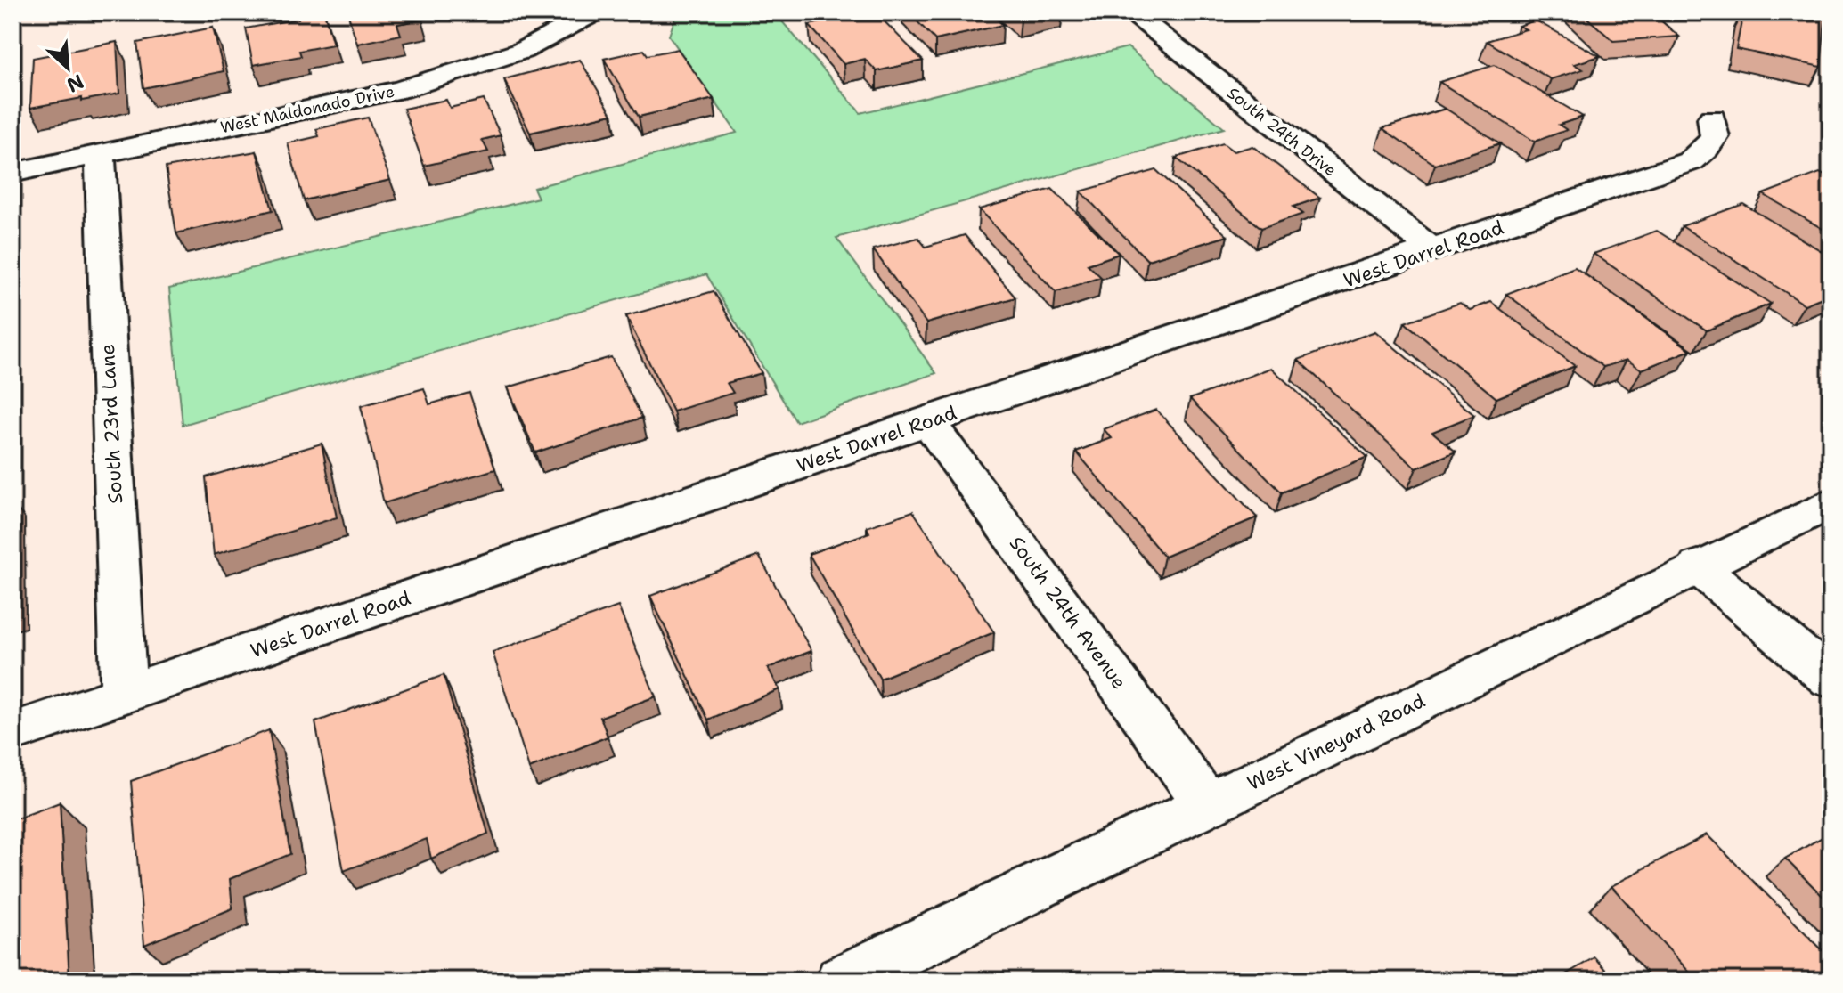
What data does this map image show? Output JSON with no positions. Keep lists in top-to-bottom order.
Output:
{
  "streets": {
    "street": [
      "West Maldonado Drive",
      "South 24th Drive",
      "West Darrel Road",
      "South 23rd Lane",
      "South 24th Avenue",
      "West Vineyard Road"
    ]
  },
  "crossings": [
    ["West Maldonado Drive", "South 23rd Lane"],
    ["South 24th Drive", "West Darrel Road"],
    ["West Darrel Road", "South 23rd Lane"],
    ["West Darrel Road", "South 24th Avenue"],
    ["South 24th Avenue", "West Vineyard Road"]
  ],
  "north": "bottom right"
}
